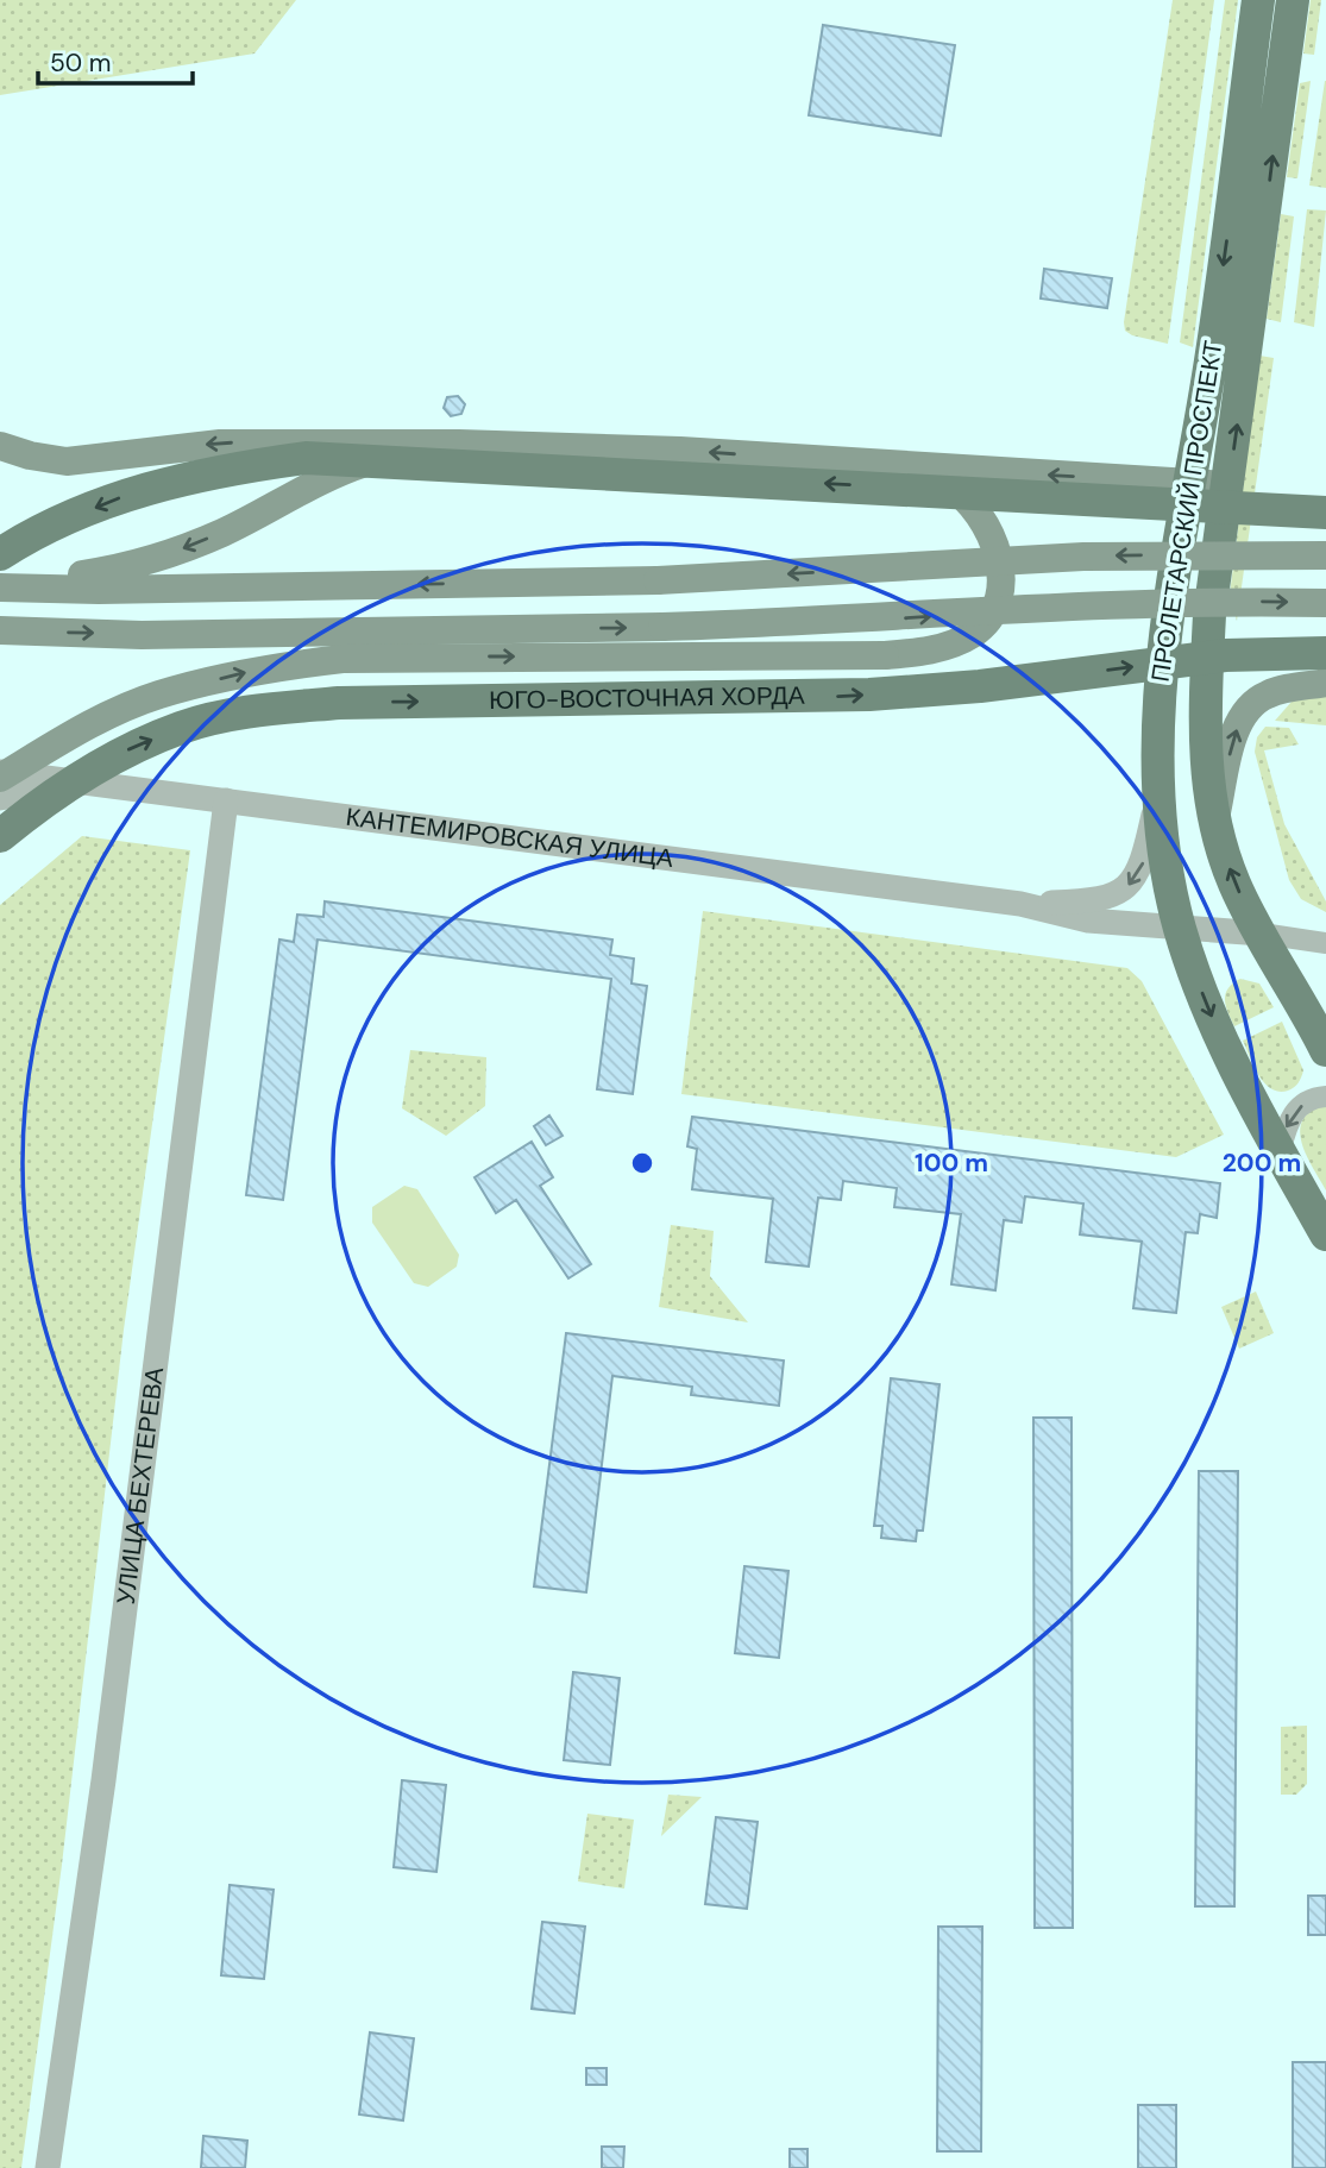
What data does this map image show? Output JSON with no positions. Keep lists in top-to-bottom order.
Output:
{
  "streets": {
    "main road": ["ПРОЛЕТАРСКИЙ ПРОСПЕКТ", "ЮГО-ВОСТОЧНАЯ ХОРДА"],
    "street": ["КАНТЕМИРОВСКАЯ УЛИЦА", "УЛИЦА БЕХТЕРЕВА"]
  },
  "crossings": [
    ["ПРОЛЕТАРСКИЙ ПРОСПЕКТ", "КАНТЕМИРОВСКАЯ УЛИЦА"],
    ["КАНТЕМИРОВСКАЯ УЛИЦА", "УЛИЦА БЕХТЕРЕВА"]
  ],
  "scale_bar": "50 m",
  "rings": ["100 m", "200 m"]
}
